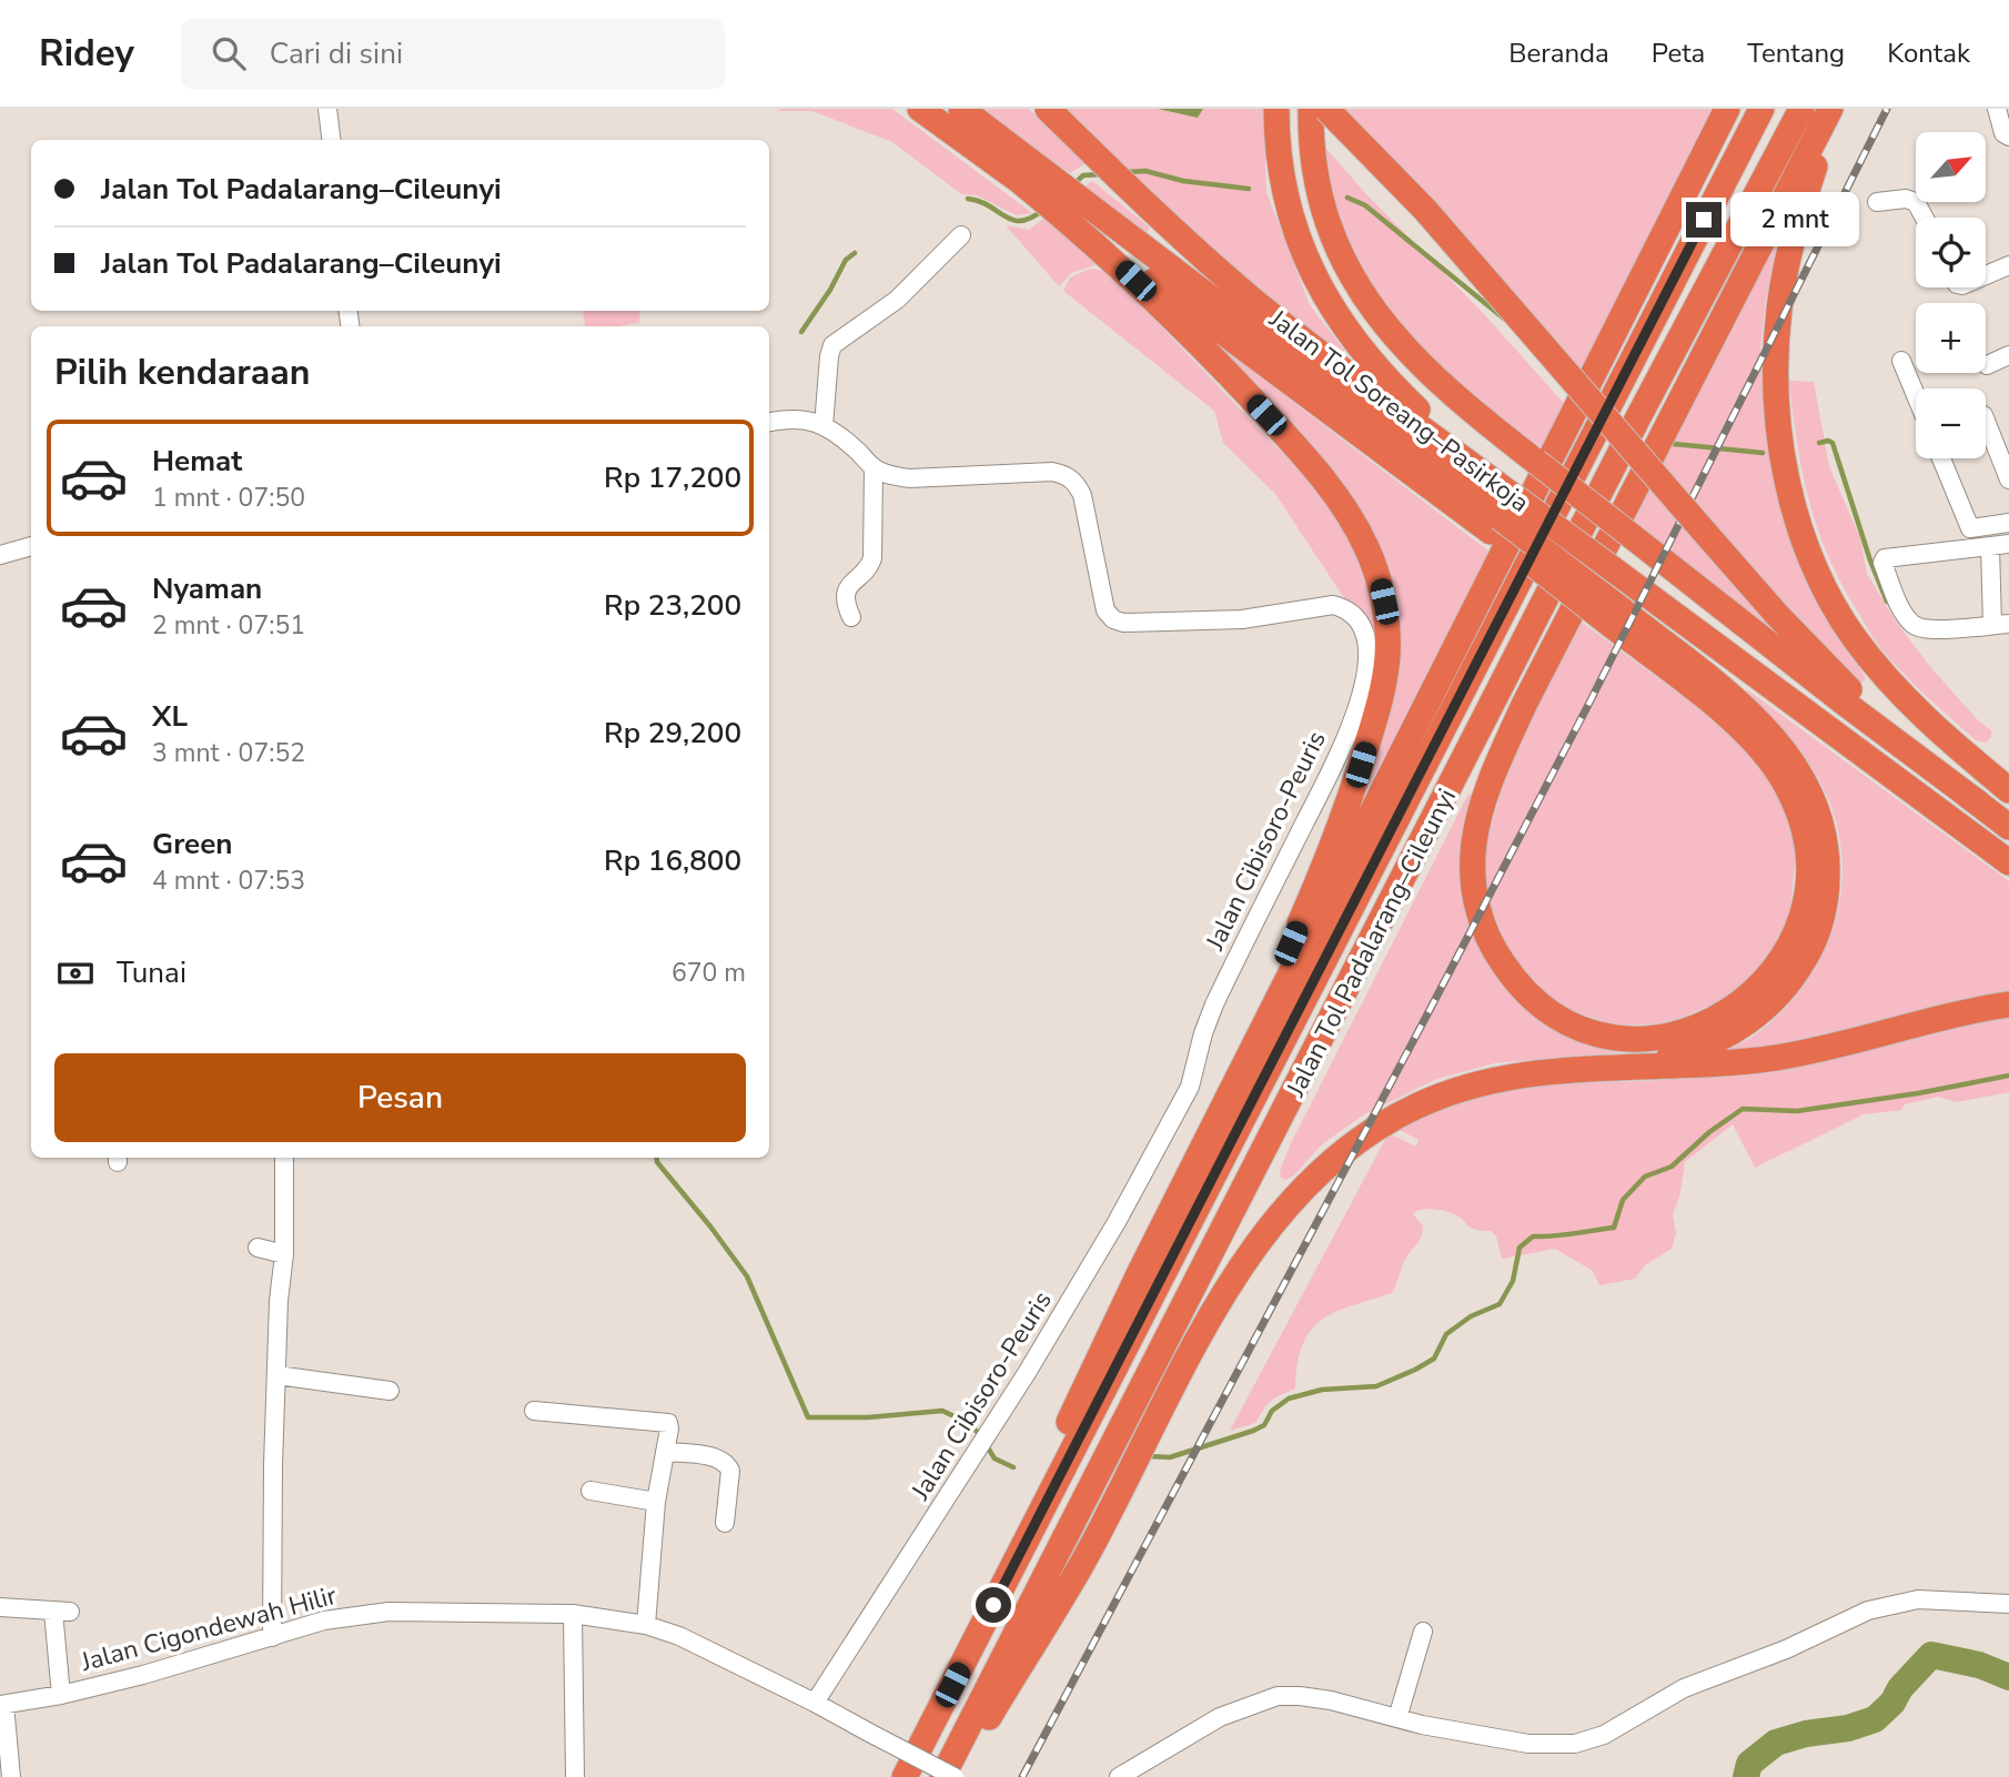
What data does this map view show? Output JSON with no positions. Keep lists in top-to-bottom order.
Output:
{
  "streets": {
    "highway": ["Jalan Tol Soreang–Pasirkoja", "Jalan Tol Padalarang–Cileunyi"],
    "street": ["Jalan Cibisoro-Peuris", "Jalan Cigondewah Hilir"]
  },
  "crossings": [
    ["Jalan Cibisoro-Peuris", "Jalan Cigondewah Hilir"]
  ],
  "north": "top right",
  "page": {
    "header": "Ridey",
    "search": "Cari di sini",
    "nav": [
      "Beranda",
      "Peta",
      "Tentang",
      "Kontak"
    ],
    "map_buttons": ["+", "−"],
    "banner": ["Jalan Tol Padalarang–Cileunyi", "Jalan Tol Padalarang–Cileunyi"],
    "bubble": "2 mnt",
    "heading": "Pilih kendaraan",
    "list": [
      {
        "name": "Hemat",
        "note": "1 mnt · 07:50",
        "value": "Rp 17,200"
      },
      {
        "name": "Nyaman",
        "note": "2 mnt · 07:51",
        "value": "Rp 23,200"
      },
      {
        "name": "XL",
        "note": "3 mnt · 07:52",
        "value": "Rp 29,200"
      },
      {
        "name": "Green",
        "note": "4 mnt · 07:53",
        "value": "Rp 16,800"
      }
    ],
    "pay": ["Tunai", "670 m"],
    "buttons": "Pesan"
  }
}
